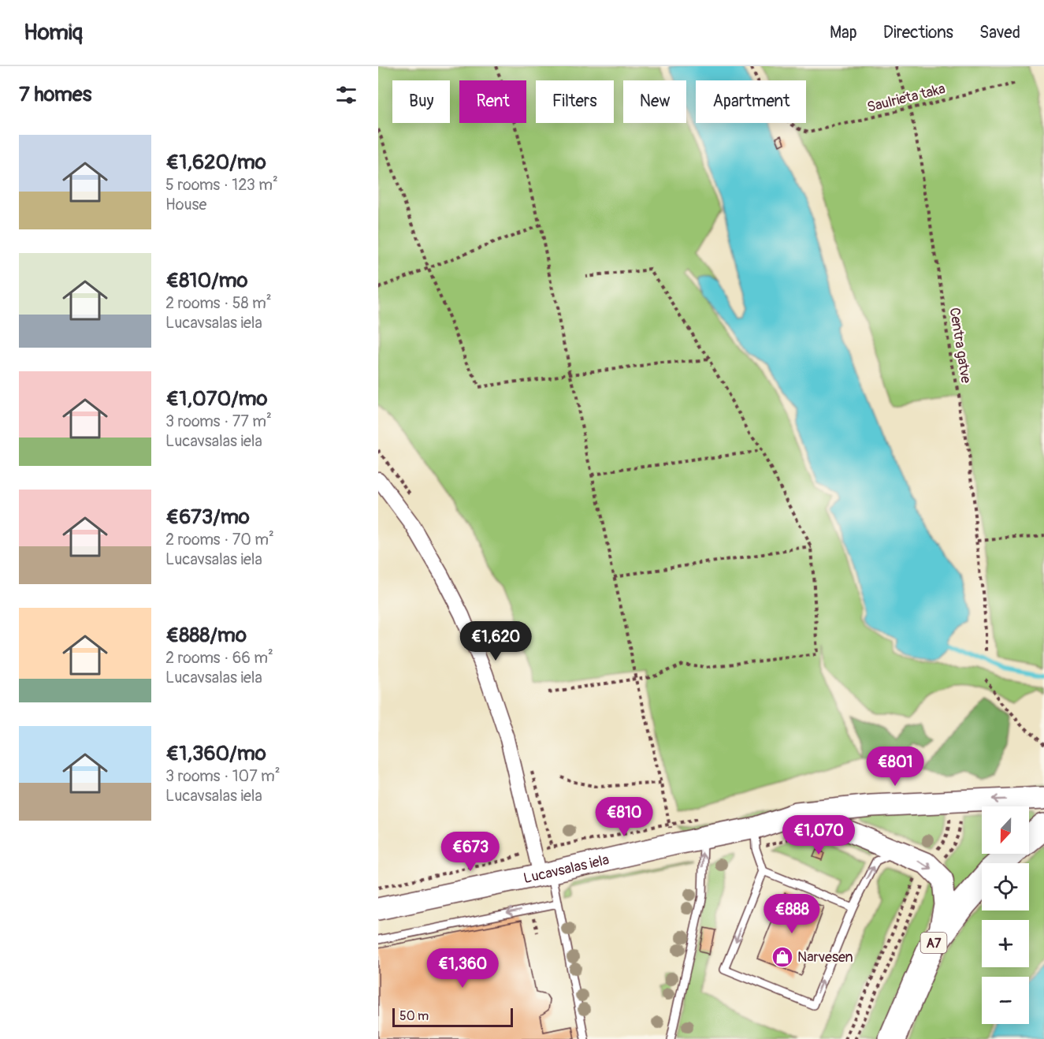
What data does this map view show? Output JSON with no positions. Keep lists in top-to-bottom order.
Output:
{
  "streets": {
    "highway": ["A7"],
    "street": ["Lucavsalas iela"],
    "path": ["Saulrieta taka", "Centra gatve"]
  },
  "crossings": [
    ["Saulrieta taka", "Centra gatve"],
    ["Lucavsalas iela", "A7"]
  ],
  "places": {
    "shop": ["Narvesen"]
  },
  "scale_bar": "50 m",
  "north": "bottom",
  "page": {
    "header": "Homiq",
    "nav": ["Map", "Directions", "Saved"],
    "heading": "7 homes",
    "chip": [
      "Buy",
      "Rent",
      "Filters",
      "New",
      "Apartment"
    ],
    "list": [
      {
        "name": "€1,620/mo",
        "note": "5 rooms · 123 m² · House"
      },
      {
        "name": "€810/mo",
        "note": "2 rooms · 58 m² · Lucavsalas iela"
      },
      {
        "name": "€1,070/mo",
        "note": "3 rooms · 77 m² · Lucavsalas iela"
      },
      {
        "name": "€673/mo",
        "note": "2 rooms · 70 m² · Lucavsalas iela"
      },
      {
        "name": "€888/mo",
        "note": "2 rooms · 66 m² · Lucavsalas iela"
      },
      {
        "name": "€1,360/mo",
        "note": "3 rooms · 107 m² · Lucavsalas iela"
      }
    ],
    "price": [
      "€1,620",
      "€801",
      "€810",
      "€1,070",
      "€673",
      "€888",
      "€1,360"
    ],
    "map_buttons": ["+", "−"],
    "scale": "50 m"
  }
}
